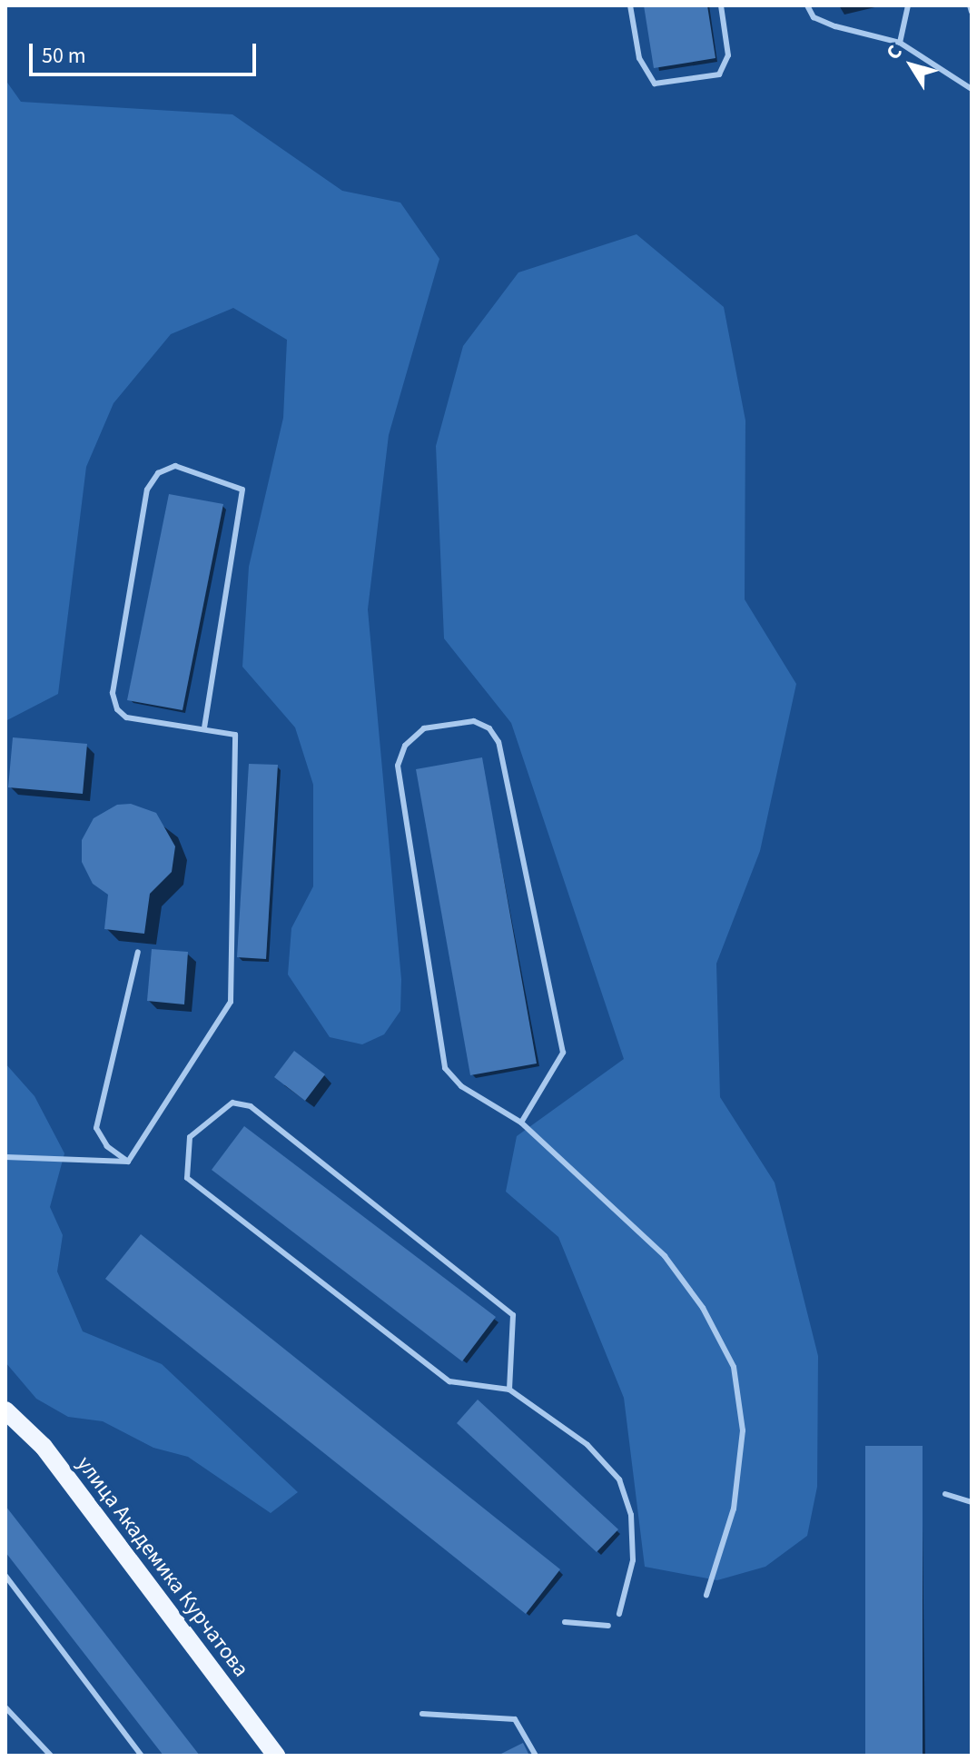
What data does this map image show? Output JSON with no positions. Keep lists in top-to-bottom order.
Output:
{
  "streets": {
    "main road": ["улица Академика Курчатова"]
  },
  "scale_bar": "50 m",
  "north": "top left"
}
